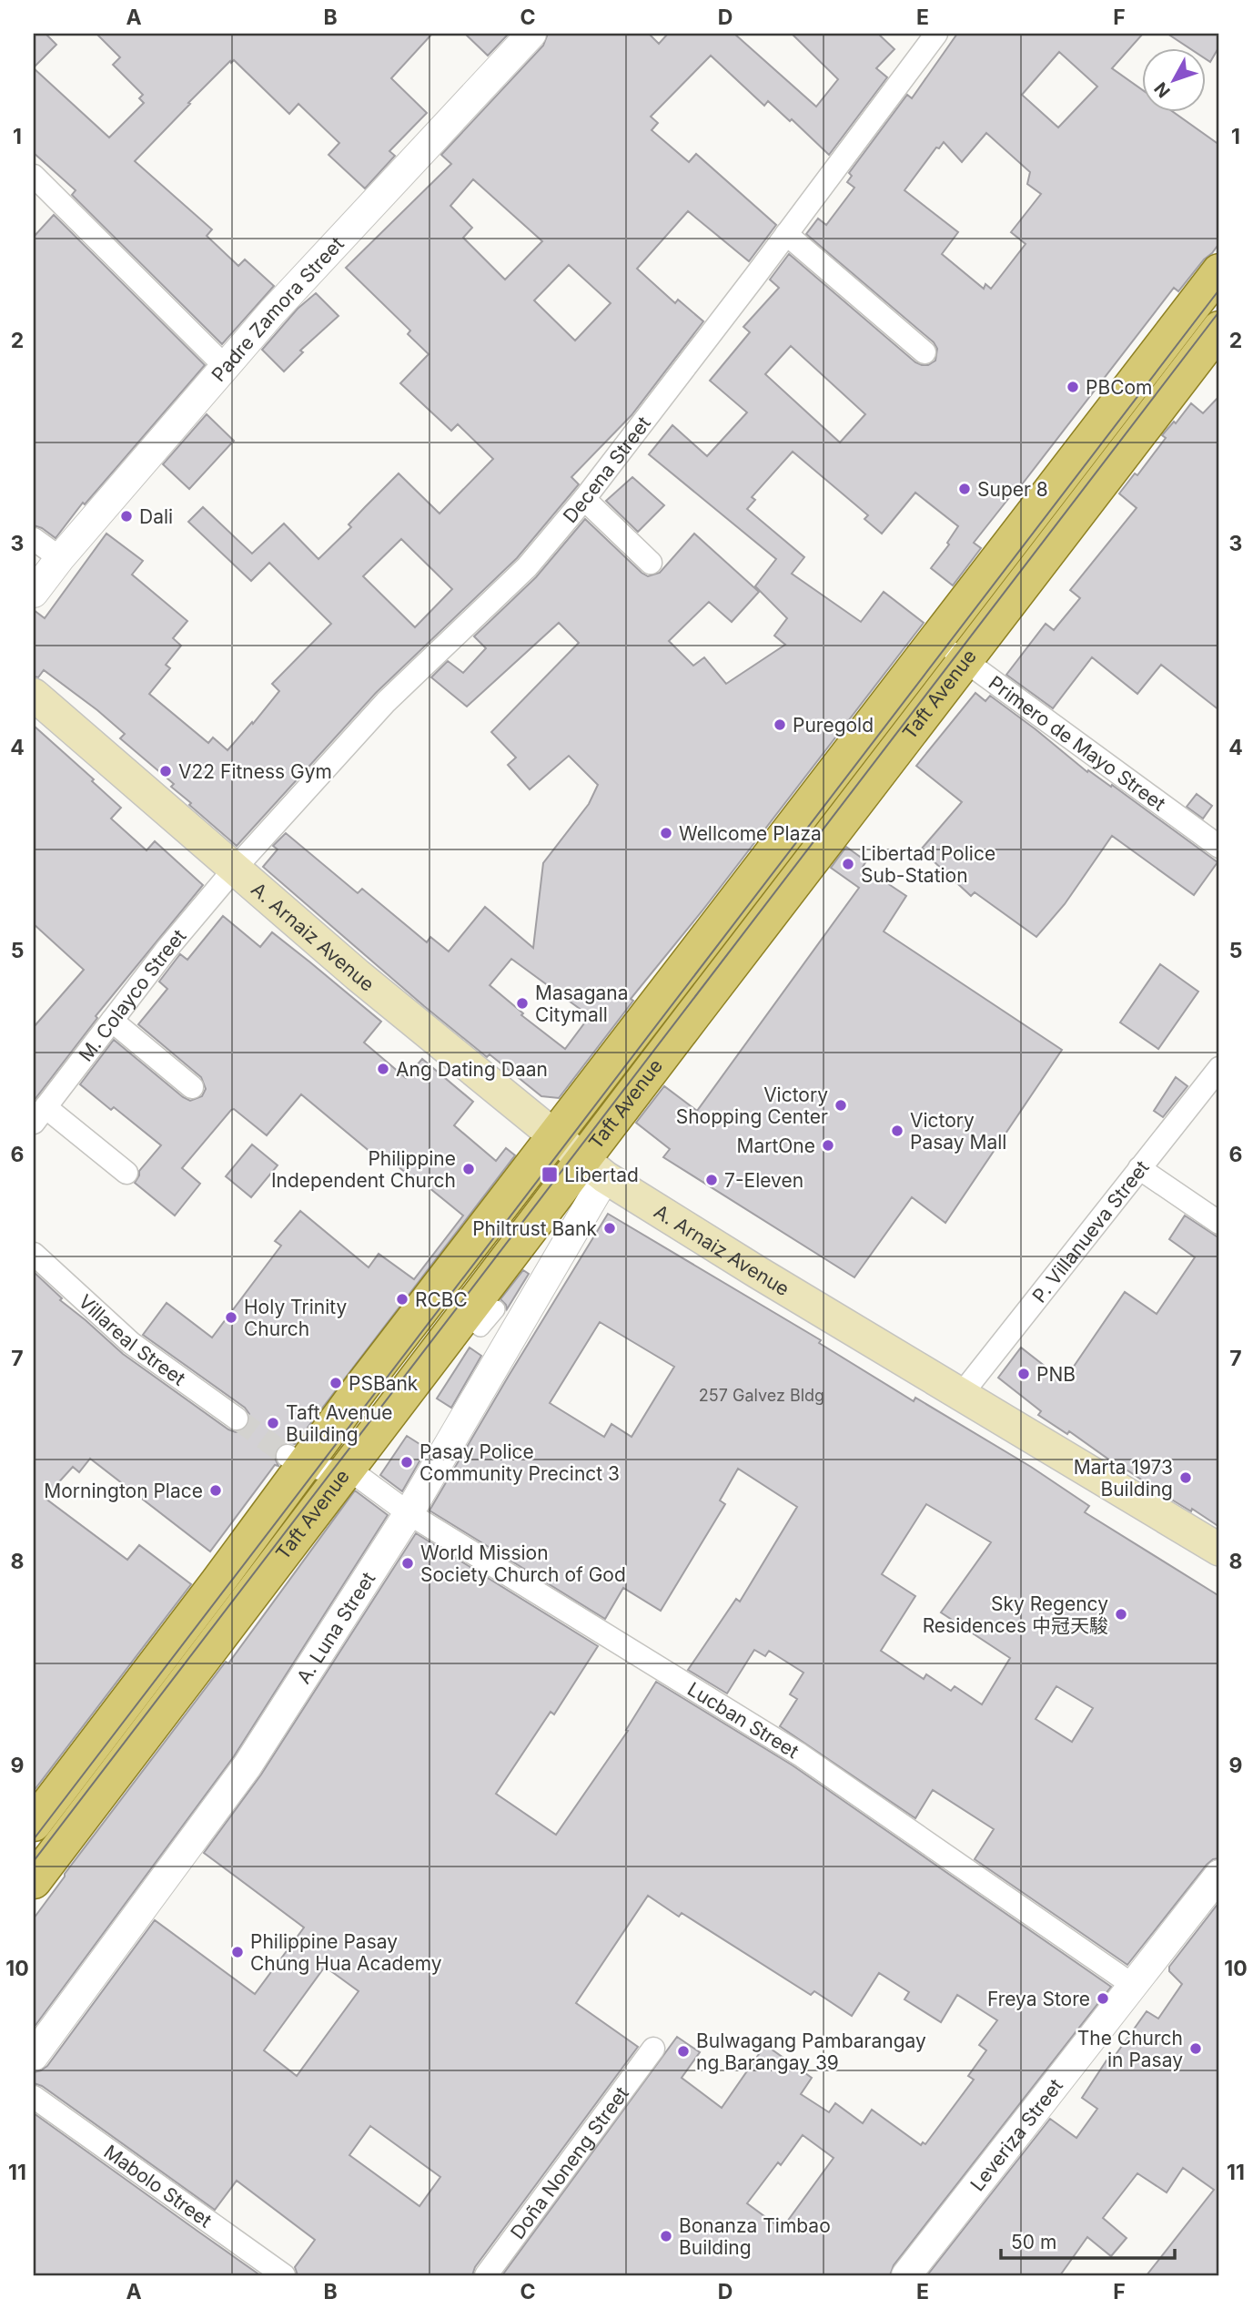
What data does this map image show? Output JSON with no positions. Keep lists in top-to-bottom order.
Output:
{
  "streets": {
    "main road": ["Taft Avenue", "A. Arnaiz Avenue"],
    "street": [
      "Padre Zamora Street",
      "Decena Street",
      "Primero de Mayo Street",
      "M. Colayco Street",
      "P. Villanueva Street",
      "Villareal Street",
      "A. Luna Street",
      "Lucban Street",
      "Leveriza Street",
      "Doña Noneng Street",
      "Mabolo Street"
    ]
  },
  "crossings": [
    ["Decena Street", "A. Arnaiz Avenue"],
    ["Decena Street", "M. Colayco Street"],
    ["Taft Avenue", "Primero de Mayo Street"],
    ["Taft Avenue", "A. Arnaiz Avenue"],
    ["Taft Avenue", "A. Luna Street"],
    ["Taft Avenue", "Lucban Street"],
    ["A. Arnaiz Avenue", "M. Colayco Street"],
    ["A. Arnaiz Avenue", "P. Villanueva Street"],
    ["A. Arnaiz Avenue", "A. Luna Street"],
    ["A. Luna Street", "Lucban Street"],
    ["Lucban Street", "Leveriza Street"]
  ],
  "places": {
    "other": [
      "PBCom",
      "Super 8",
      "Dali",
      "Puregold",
      "V22 Fitness Gym",
      "Wellcome Plaza",
      "Libertad Police Sub-Station",
      "Masagana Citymall",
      "Ang Dating Daan",
      "Victory Shopping Center",
      "Victory Pasay Mall",
      "MartOne",
      "Philippine Independent Church",
      "7-Eleven",
      "Philtrust Bank",
      "RCBC",
      "Holy Trinity Church",
      "PNB",
      "PSBank",
      "Taft Avenue Building",
      "Pasay Police Community Precinct 3",
      "Marta 1973 Building",
      "Mornington Place",
      "World Mission Society Church of God",
      "Sky Regency Residences 中冠天駿",
      "Philippine Pasay Chung Hua Academy",
      "Freya Store",
      "The Church in Pasay",
      "Bulwagang Pambarangay ng Barangay 39",
      "Bonanza Timbao Building"
    ],
    "transit": ["Libertad"]
  },
  "house_numbers": ["257 Galvez Bldg"],
  "scale_bar": "50 m",
  "north": "bottom left",
  "grid": {
    "columns": [
      "A",
      "B",
      "C",
      "D",
      "E",
      "F"
    ],
    "rows": [
      "1",
      "2",
      "3",
      "4",
      "5",
      "6",
      "7",
      "8",
      "9",
      "10",
      "11"
    ]
  }
}
